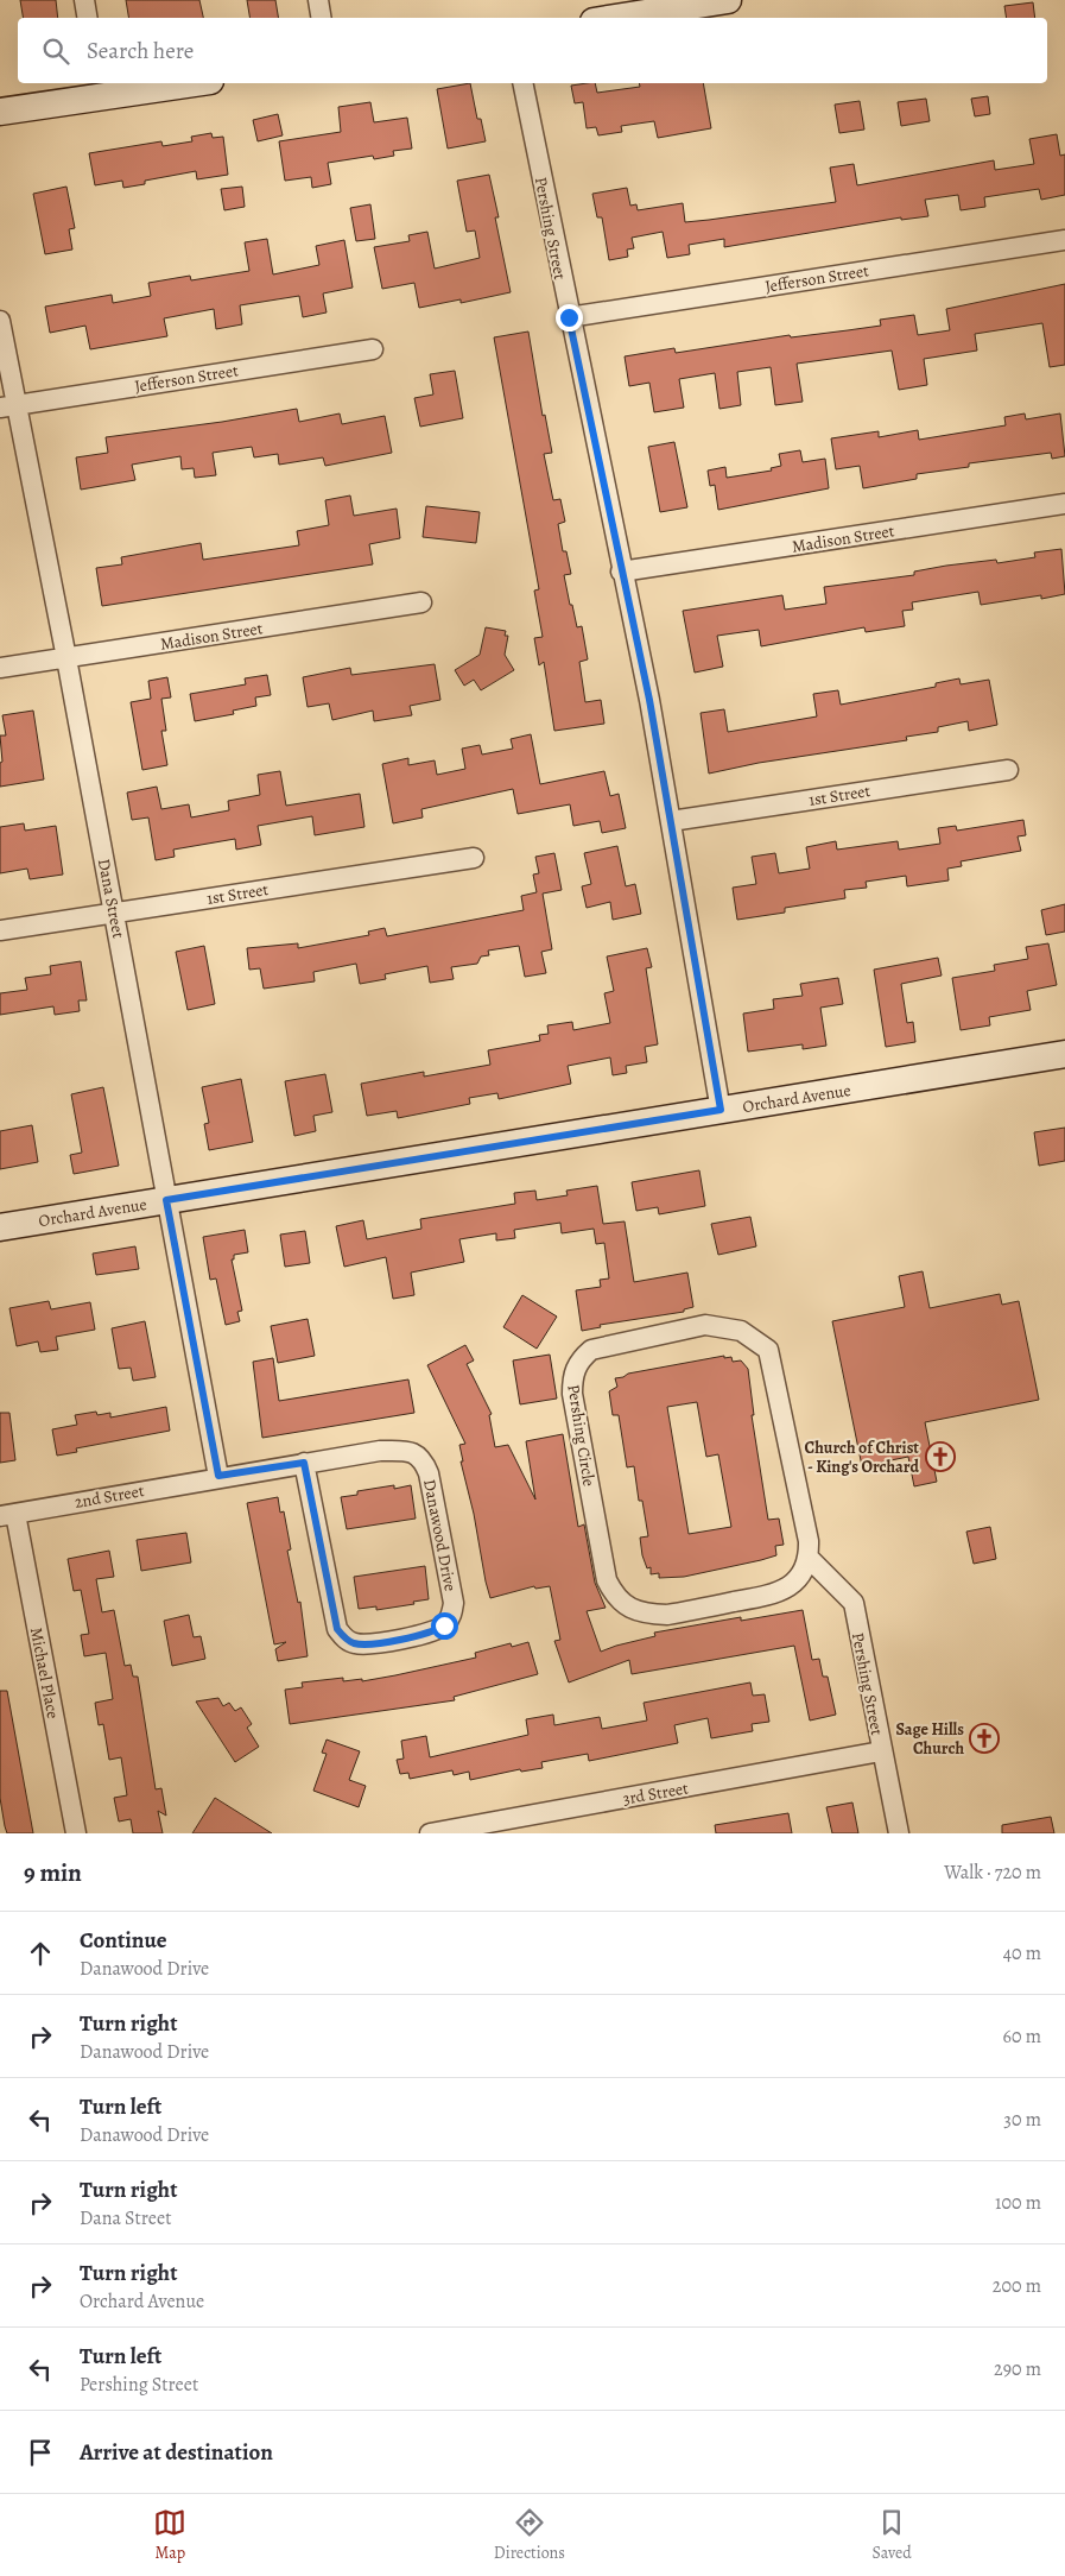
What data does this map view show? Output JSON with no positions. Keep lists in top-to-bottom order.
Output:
{
  "streets": {
    "street": [
      "Pershing Street",
      "Jefferson Street",
      "Madison Street",
      "1st Street",
      "Dana Street",
      "Orchard Avenue",
      "Pershing Circle",
      "2nd Street",
      "Danawood Drive",
      "Michael Place",
      "3rd Street"
    ]
  },
  "crossings": [
    ["Pershing Street", "Jefferson Street"],
    ["Pershing Street", "Madison Street"],
    ["Pershing Street", "1st Street"],
    ["Pershing Street", "Orchard Avenue"],
    ["Pershing Street", "Pershing Circle"],
    ["Pershing Street", "3rd Street"],
    ["Jefferson Street", "Dana Street"],
    ["Madison Street", "Dana Street"],
    ["1st Street", "Dana Street"],
    ["Dana Street", "Orchard Avenue"],
    ["Dana Street", "2nd Street"],
    ["Dana Street", "Danawood Drive"],
    ["2nd Street", "Danawood Drive"],
    ["2nd Street", "Michael Place"]
  ],
  "places": {
    "church": ["Church of Christ - King's Orchard", "Sage Hills Church"]
  },
  "page": {
    "search": "Search here",
    "heading": ["9 min", "Walk · 720 m"],
    "list": [
      ["Continue", "Danawood Drive", "40 m"],
      ["Turn right", "Danawood Drive", "60 m"],
      ["Turn left", "Danawood Drive", "30 m"],
      ["Turn right", "Dana Street", "100 m"],
      ["Turn right", "Orchard Avenue", "200 m"],
      ["Turn left", "Pershing Street", "290 m"],
      "Arrive at destination"
    ],
    "nav": ["Map", "Directions", "Saved"]
  }
}
